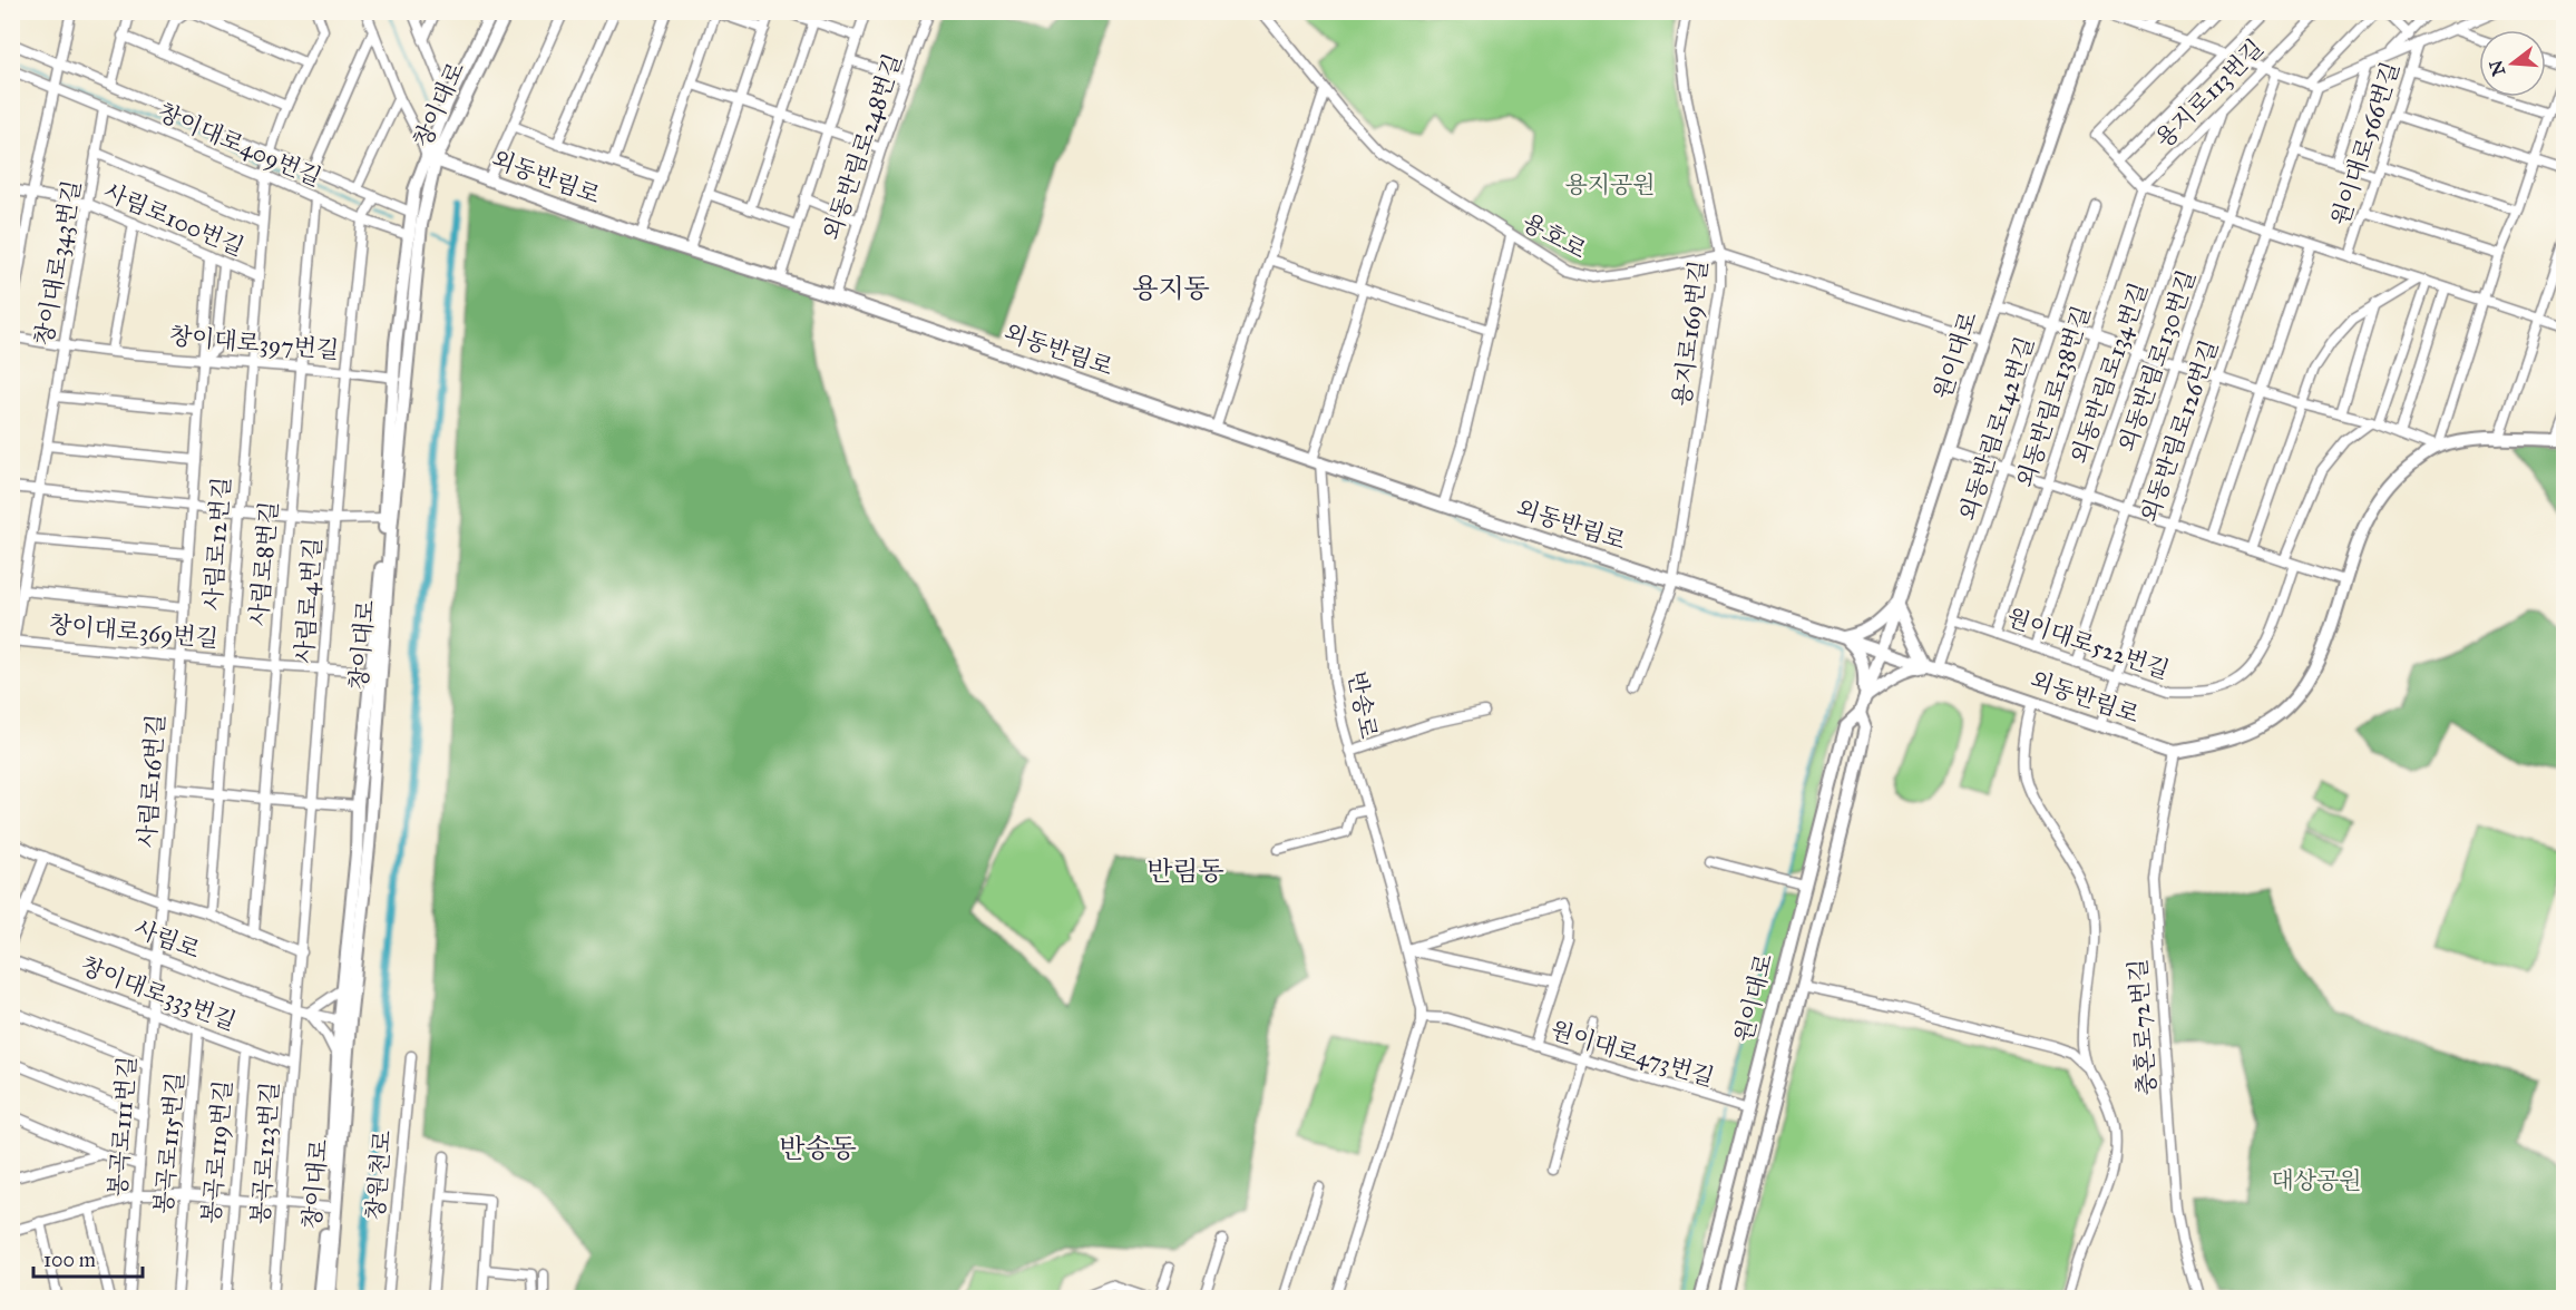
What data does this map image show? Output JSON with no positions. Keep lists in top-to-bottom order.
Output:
{
  "streets": {
    "main road": ["창이대로", "외동반림로", "원이대로"],
    "street": [
      "용지로113번길",
      "원이대로566번길",
      "창이대로409번길",
      "외동반림로248번길",
      "사림로100번길",
      "용호로",
      "창이대로343번길",
      "용지로169번길",
      "창이대로397번길",
      "외동반림로130번길",
      "외동반림로134번길",
      "외동반림로138번길",
      "외동반림로142번길",
      "외동반림로126번길",
      "사림로12번길",
      "사림로8번길",
      "사림로4번길",
      "창이대로369번길",
      "원이대로522번길",
      "반송로",
      "사림로16번길",
      "사림로",
      "창이대로333번길",
      "충혼로72번길",
      "원이대로473번길",
      "봉곡로111번길",
      "봉곡로115번길",
      "봉곡로119번길",
      "봉곡로123번길",
      "창원천로"
    ]
  },
  "crossings": [
    ["용지로113번길", "외동반림로134번길"],
    ["용지로113번길", "외동반림로138번길"],
    ["창이대로", "창이대로409번길"],
    ["창이대로", "외동반림로"],
    ["창이대로", "창이대로397번길"],
    ["창이대로", "창이대로369번길"],
    ["창이대로", "사림로"],
    ["원이대로566번길", "외동반림로130번길"],
    ["원이대로566번길", "외동반림로134번길"],
    ["원이대로566번길", "외동반림로138번길"],
    ["원이대로566번길", "외동반림로126번길"],
    ["창이대로409번길", "창이대로343번길"],
    ["창이대로409번길", "사림로12번길"],
    ["창이대로409번길", "사림로8번길"],
    ["창이대로409번길", "사림로4번길"],
    ["외동반림로248번길", "외동반림로"],
    ["외동반림로", "용지로169번길"],
    ["외동반림로", "원이대로"],
    ["외동반림로", "외동반림로142번길"],
    ["외동반림로", "외동반림로126번길"],
    ["외동반림로", "반송로"],
    ["외동반림로", "충혼로72번길"],
    ["사림로100번길", "창이대로343번길"],
    ["사림로100번길", "사림로12번길"],
    ["사림로100번길", "사림로16번길"],
    ["용호로", "용지로169번길"],
    ["용호로", "원이대로"],
    ["창이대로343번길", "창이대로397번길"],
    ["창이대로343번길", "사림로12번길"],
    ["창이대로343번길", "창이대로369번길"],
    ["창이대로397번길", "사림로12번길"],
    ["창이대로397번길", "사림로8번길"],
    ["창이대로397번길", "사림로4번길"],
    ["창이대로397번길", "사림로16번길"],
    ["원이대로", "원이대로473번길"],
    ["외동반림로130번길", "원이대로522번길"],
    ["외동반림로134번길", "원이대로522번길"],
    ["외동반림로138번길", "원이대로522번길"],
    ["외동반림로142번길", "원이대로522번길"],
    ["외동반림로126번길", "원이대로522번길"],
    ["사림로12번길", "창이대로369번길"],
    ["사림로8번길", "창이대로369번길"],
    ["사림로4번길", "창이대로369번길"],
    ["사림로4번길", "사림로"],
    ["사림로4번길", "봉곡로123번길"],
    ["창이대로369번길", "사림로16번길"],
    ["반송로", "원이대로473번길"],
    ["사림로16번길", "사림로"],
    ["사림로16번길", "봉곡로111번길"],
    ["사림로", "봉곡로111번길"],
    ["사림로", "봉곡로123번길"],
    ["창이대로333번길", "봉곡로111번길"],
    ["창이대로333번길", "봉곡로115번길"],
    ["창이대로333번길", "봉곡로119번길"],
    ["창이대로333번길", "봉곡로123번길"]
  ],
  "districts": ["용지동", "반림동", "반송동"],
  "parks": ["용지공원", "대상공원"],
  "scale_bar": "100 m",
  "north": "left"
}
